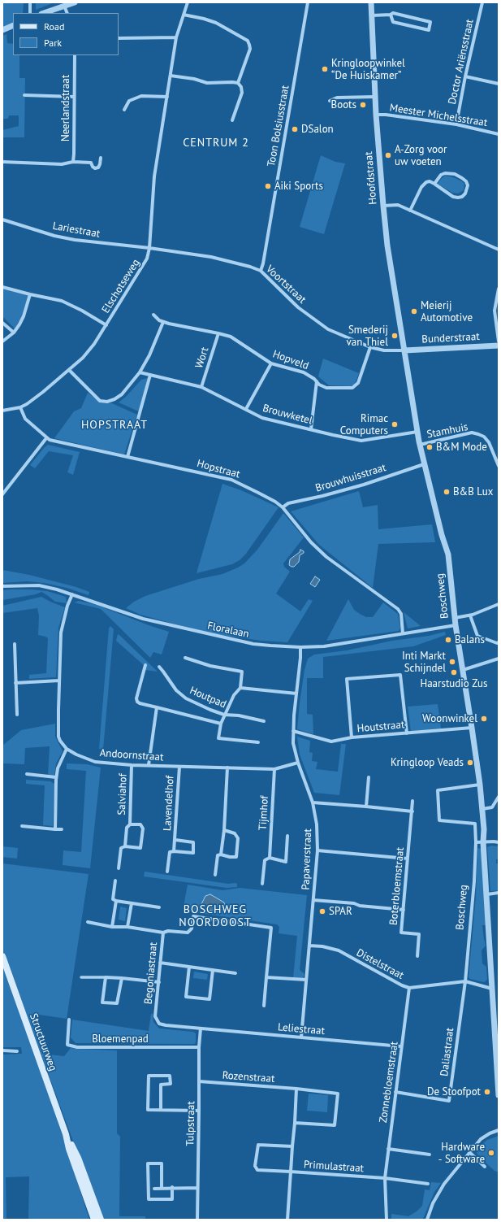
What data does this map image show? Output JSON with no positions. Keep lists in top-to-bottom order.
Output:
{
  "streets": {
    "main road": ["Structuurweg"],
    "street": [
      "Doctor Ariënsstraat",
      "Neerlandstraat",
      "Meester Michelsstraat",
      "Toon Bolsiusstraat",
      "Hoofdstraat",
      "Lariestraat",
      "Voortstraat",
      "Elschotseweg",
      "Bunderstraat",
      "Wort",
      "Hopveld",
      "Brouwketel",
      "Stamhuis",
      "Hopstraat",
      "Brouwhuisstraat",
      "Boschweg",
      "Floralaan",
      "Houtpad",
      "Houtstraat",
      "Andoornstraat",
      "Salviahof",
      "Lavendelhof",
      "Tijmhof",
      "Papaverstraat",
      "Boterbloemstraat",
      "Distelstraat",
      "Begoniastraat",
      "Leliestraat",
      "Bloemenpad",
      "Daliastraat",
      "Rozenstraat",
      "Zonnebloemstraat",
      "Tulpstraat",
      "Primulastraat"
    ]
  },
  "crossings": [
    ["Doctor Ariënsstraat", "Meester Michelsstraat"],
    ["Meester Michelsstraat", "Hoofdstraat"],
    ["Toon Bolsiusstraat", "Voortstraat"],
    ["Hoofdstraat", "Voortstraat"],
    ["Hoofdstraat", "Bunderstraat"],
    ["Hoofdstraat", "Boschweg"],
    ["Lariestraat", "Voortstraat"],
    ["Lariestraat", "Elschotseweg"],
    ["Voortstraat", "Elschotseweg"],
    ["Voortstraat", "Bunderstraat"],
    ["Voortstraat", "Hopveld"],
    ["Voortstraat", "Boschweg"],
    ["Elschotseweg", "Hopstraat"],
    ["Bunderstraat", "Boschweg"],
    ["Wort", "Hopveld"],
    ["Wort", "Brouwketel"],
    ["Brouwketel", "Boschweg"],
    ["Stamhuis", "Boschweg"],
    ["Hopstraat", "Brouwhuisstraat"],
    ["Hopstraat", "Floralaan"],
    ["Brouwhuisstraat", "Boschweg"],
    ["Boschweg", "Floralaan"],
    ["Boschweg", "Houtstraat"],
    ["Boschweg", "Distelstraat"],
    ["Boschweg", "Daliastraat"],
    ["Floralaan", "Papaverstraat"],
    ["Houtstraat", "Papaverstraat"],
    ["Andoornstraat", "Salviahof"],
    ["Andoornstraat", "Lavendelhof"],
    ["Andoornstraat", "Tijmhof"],
    ["Andoornstraat", "Papaverstraat"],
    ["Papaverstraat", "Distelstraat"],
    ["Papaverstraat", "Leliestraat"],
    ["Distelstraat", "Daliastraat"],
    ["Distelstraat", "Zonnebloemstraat"],
    ["Begoniastraat", "Leliestraat"],
    ["Begoniastraat", "Tulpstraat"],
    ["Leliestraat", "Zonnebloemstraat"],
    ["Leliestraat", "Tulpstraat"],
    ["Bloemenpad", "Tulpstraat"],
    ["Daliastraat", "Zonnebloemstraat"],
    ["Rozenstraat", "Tulpstraat"],
    ["Zonnebloemstraat", "Primulastraat"]
  ],
  "districts": ["CENTRUM 2", "HOPSTRAAT", "BOSCHWEG NOORDOOST"],
  "places": [
    "Kringloopwinkel “De Huiskamer”",
    "Boots",
    "DSalon",
    "A-Zorg voor uw voeten",
    "Aiki Sports",
    "Meierij Automotive",
    "Smederij van Thiel",
    "Rimac Computers",
    "B&M Mode",
    "B&B Lux",
    "Balans",
    "Inti Markt Schijndel",
    "Haarstudio Zus",
    "Woonwinkel",
    "Kringloop Veads",
    "SPAR",
    "De Stoofpot",
    "Hardware - Software"
  ],
  "legend": ["Road", "Park"]
}
